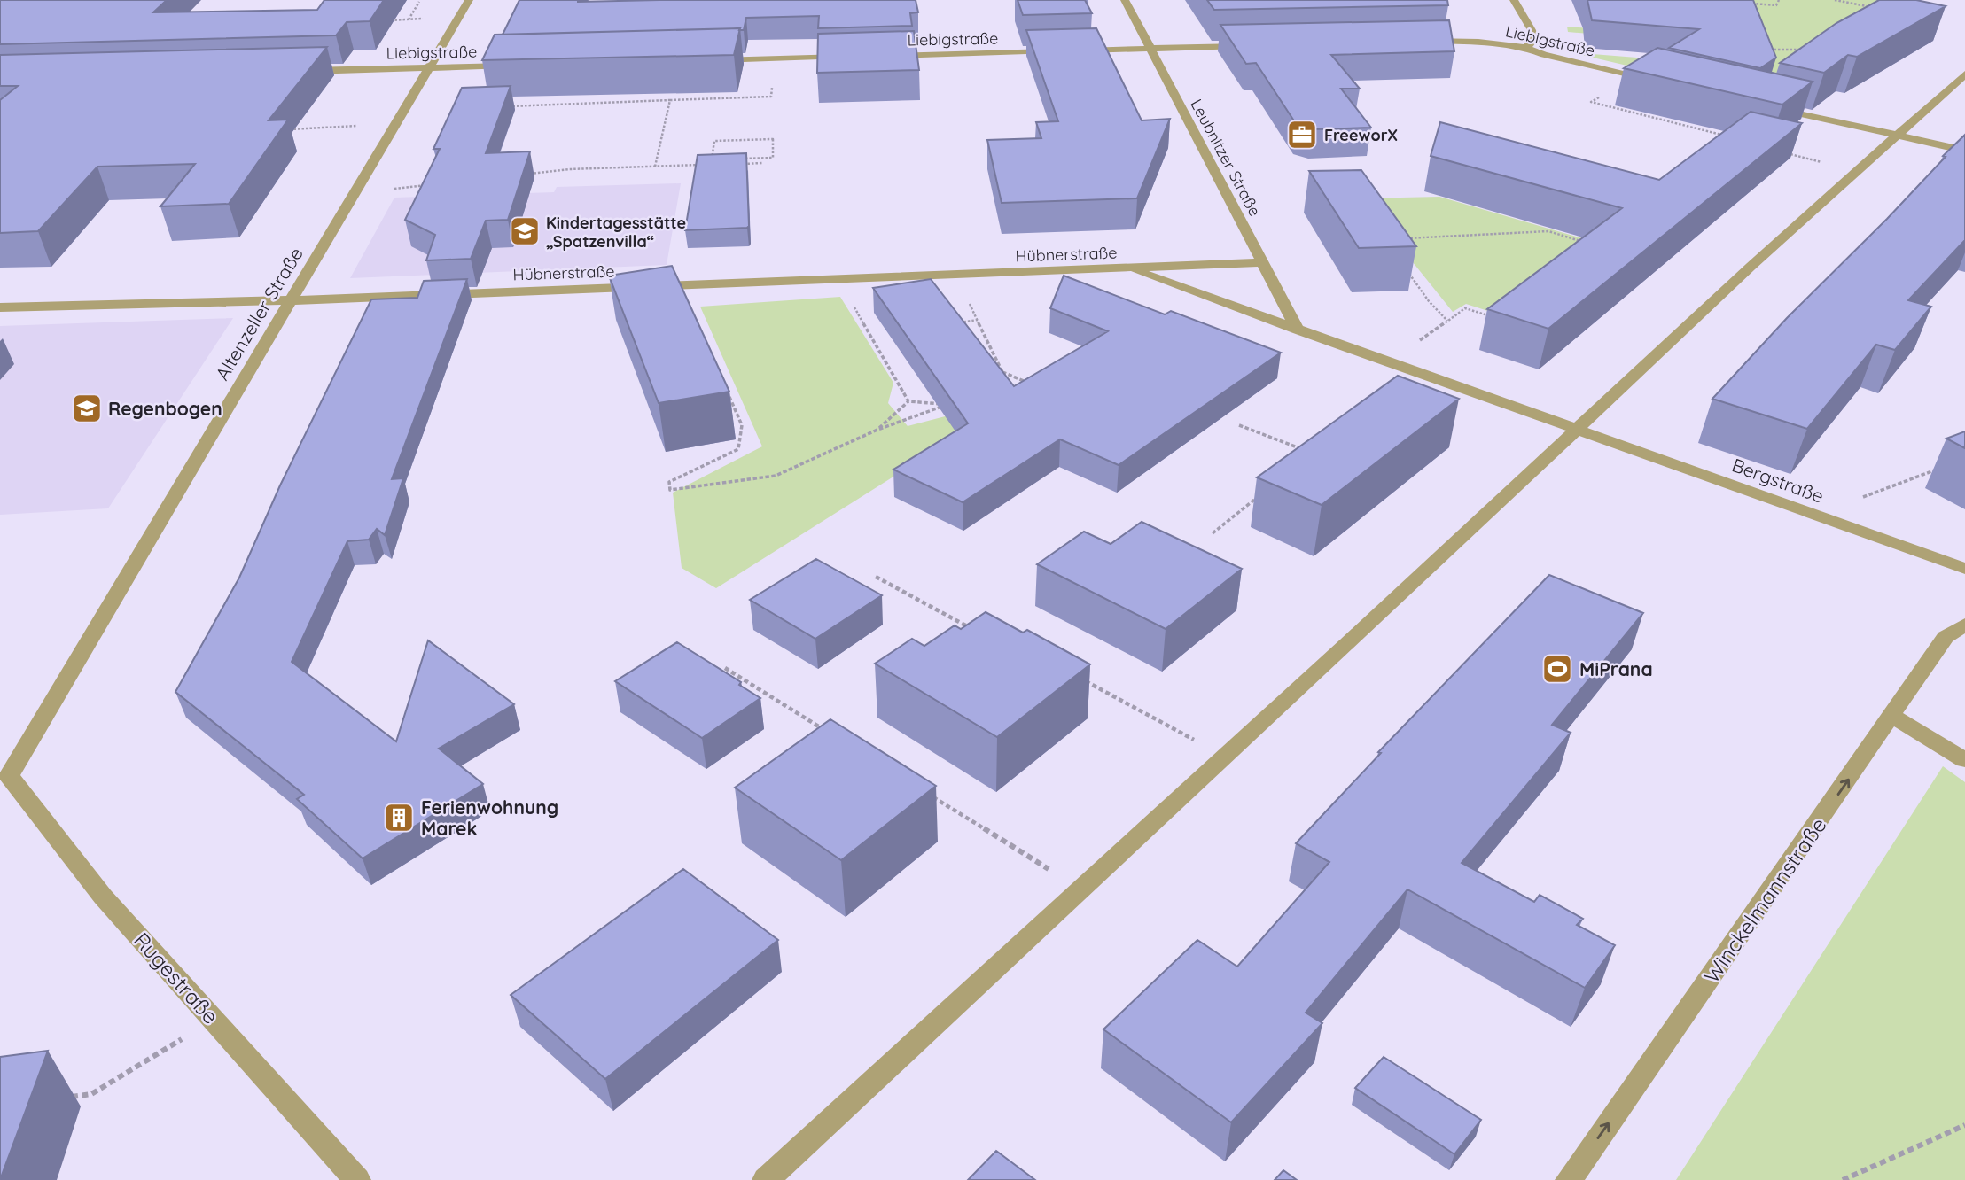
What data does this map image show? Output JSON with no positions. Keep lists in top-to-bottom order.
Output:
{
  "streets": {
    "street": [
      "Liebigstraße",
      "Leubnitzer Straße",
      "Hübnerstraße",
      "Altenzeller Straße",
      "Bergstraße",
      "Winckelmannstraße",
      "Rugestraße"
    ]
  },
  "crossings": [
    ["Liebigstraße", "Altenzeller Straße"],
    ["Leubnitzer Straße", "Hübnerstraße"],
    ["Hübnerstraße", "Altenzeller Straße"],
    ["Hübnerstraße", "Bergstraße"],
    ["Altenzeller Straße", "Rugestraße"]
  ],
  "one_way": ["Winckelmannstraße"],
  "places": {
    "office": ["FreeworX"],
    "school or university": ["Kindertagesstätte „Spatzenvilla“", "Regenbogen"],
    "sports": ["MiPrana"],
    "building": ["Ferienwohnung Marek"]
  }
}
